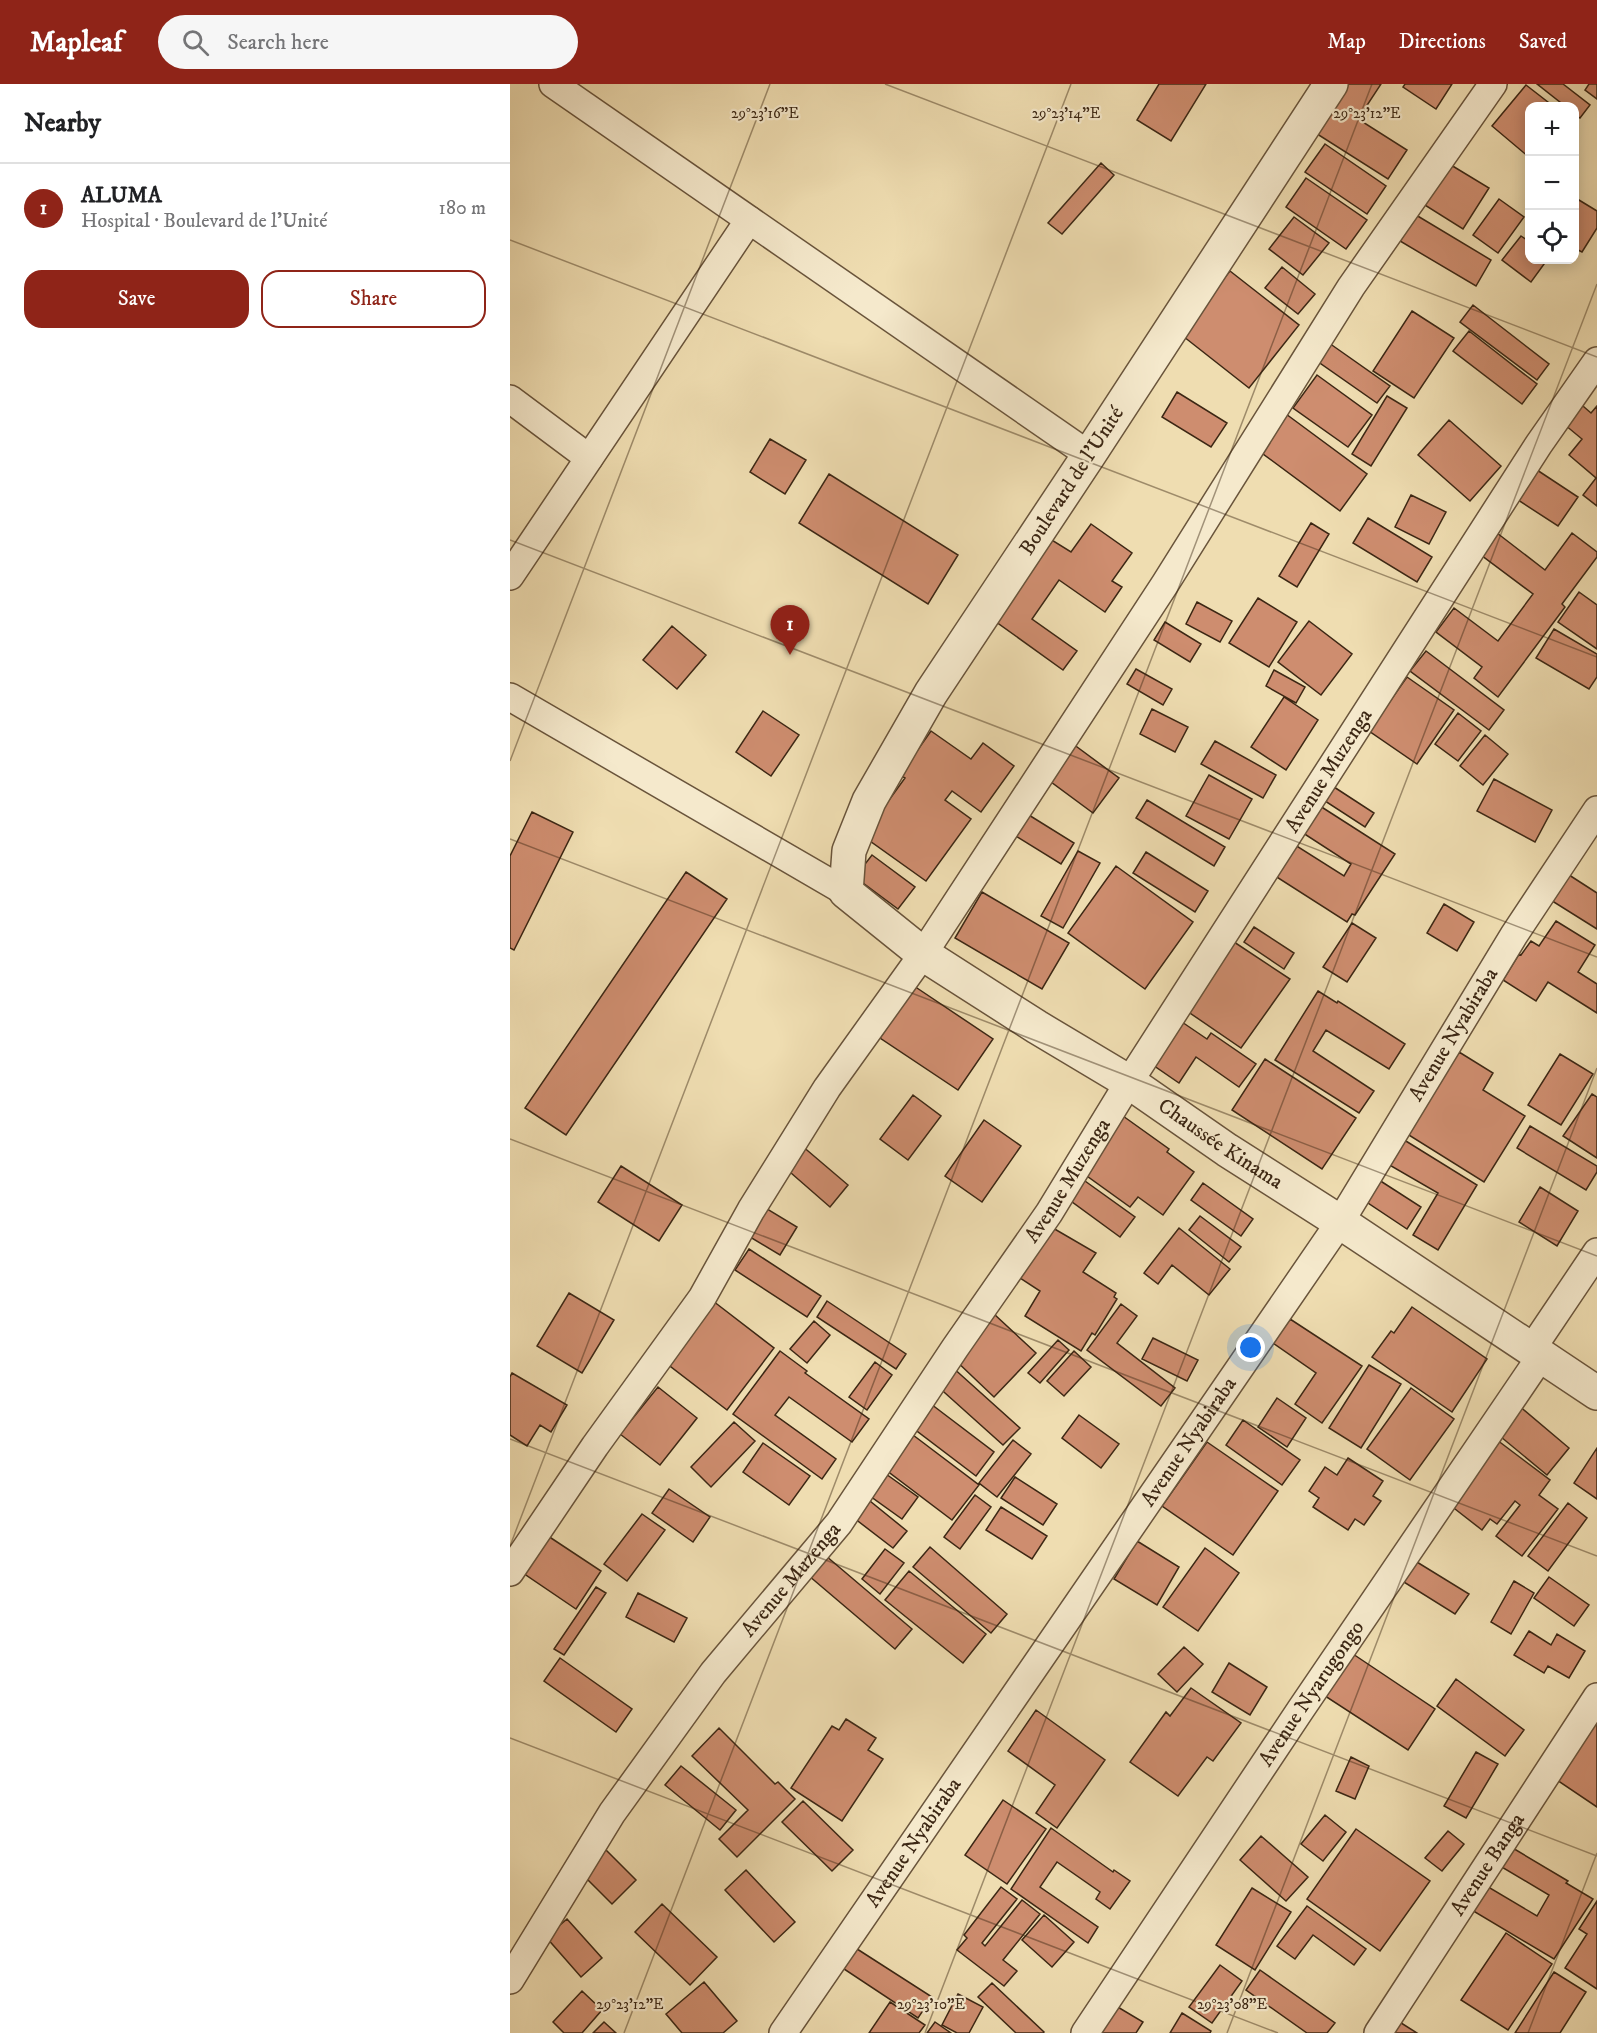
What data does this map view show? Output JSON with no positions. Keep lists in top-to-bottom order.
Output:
{
  "streets": {
    "street": [
      "Boulevard de l'Unité",
      "Avenue Muzenga",
      "Avenue Nyabiraba",
      "Chaussée Kinama",
      "Avenue Nyarugongo",
      "Avenue Banga"
    ]
  },
  "crossings": [
    ["Boulevard de l'Unité", "Chaussée Kinama"],
    ["Avenue Muzenga", "Chaussée Kinama"],
    ["Avenue Nyabiraba", "Chaussée Kinama"],
    ["Chaussée Kinama", "Avenue Nyarugongo"]
  ],
  "page": {
    "header": "Mapleaf",
    "search": "Search here",
    "nav": ["Map", "Directions", "Saved"],
    "heading": "Nearby",
    "map_buttons": ["+", "−"],
    "list": [
      {
        "mark": "1",
        "name": "ALUMA",
        "note": "Hospital · Boulevard de l'Unité",
        "value": "180 m"
      }
    ],
    "buttons": ["Save", "Share"],
    "pins": "1"
  },
  "coordinates": [
    "29°23'16\"E",
    "29°23'14\"E",
    "29°23'12\"E",
    "29°23'10\"E",
    "29°23'08\"E"
  ]
}
